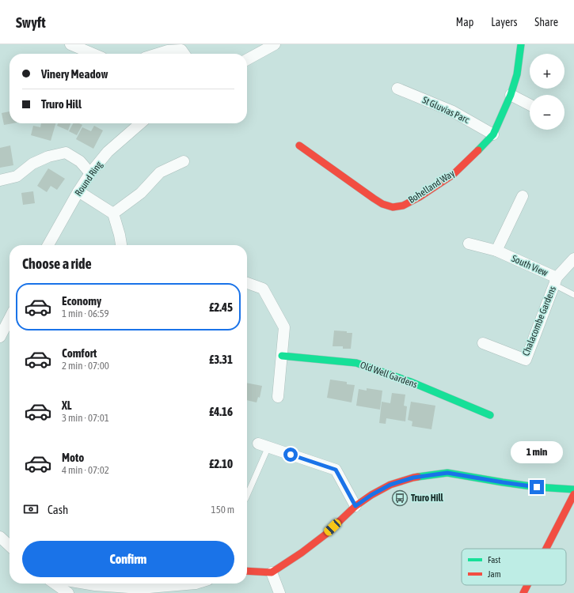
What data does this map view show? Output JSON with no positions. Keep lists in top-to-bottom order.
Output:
{
  "streets": {
    "street": [
      "St Gluvias Parc",
      "Round Ring",
      "Bohelland Way",
      "South View",
      "Chalacombe Gardens",
      "Old Well Gardens"
    ]
  },
  "crossings": [
    ["St Gluvias Parc", "Bohelland Way"],
    ["South View", "Chalacombe Gardens"]
  ],
  "places": {
    "bus stop": ["Truro Hill"]
  },
  "legend": ["Fast", "Jam"],
  "page": {
    "header": "Swyft",
    "nav": ["Map", "Layers", "Share"],
    "map_buttons": ["+", "−"],
    "banner": ["Vinery Meadow", "Truro Hill"],
    "heading": "Choose a ride",
    "list": [
      {
        "name": "Economy",
        "note": "1 min · 06:59",
        "value": "£2.45"
      },
      {
        "name": "Comfort",
        "note": "2 min · 07:00",
        "value": "£3.31"
      },
      {
        "name": "XL",
        "note": "3 min · 07:01",
        "value": "£4.16"
      },
      {
        "name": "Moto",
        "note": "4 min · 07:02",
        "value": "£2.10"
      }
    ],
    "bubble": "1 min",
    "pay": ["Cash", "150 m"],
    "buttons": "Confirm"
  }
}
